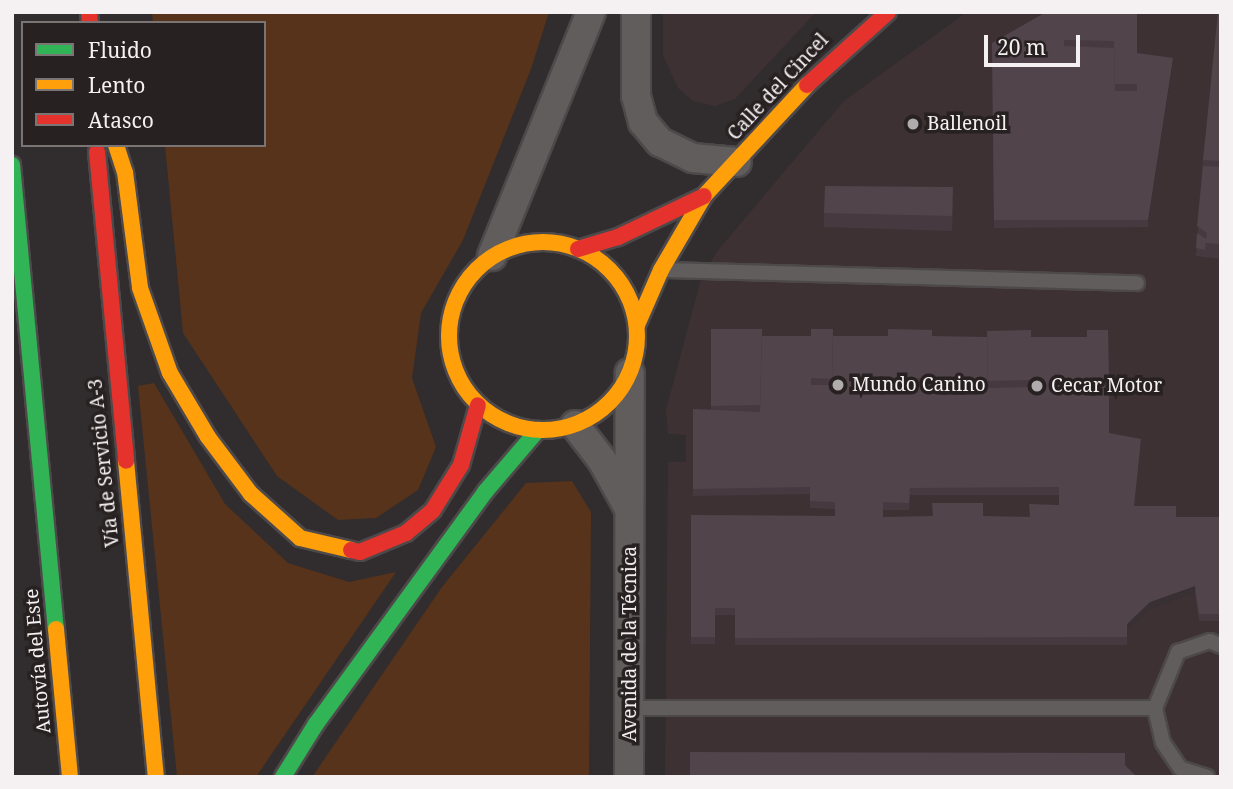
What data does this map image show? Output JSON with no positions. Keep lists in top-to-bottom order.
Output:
{
  "streets": {
    "main road": ["Calle del Cincel", "Vía de Servicio A-3", "Autovía del Este"],
    "street": ["Avenida de la Técnica"]
  },
  "places": ["Ballenoil", "Mundo Canino", "Cecar Motor"],
  "legend": ["Fluido", "Lento", "Atasco"],
  "scale_bar": "20 m"
}
